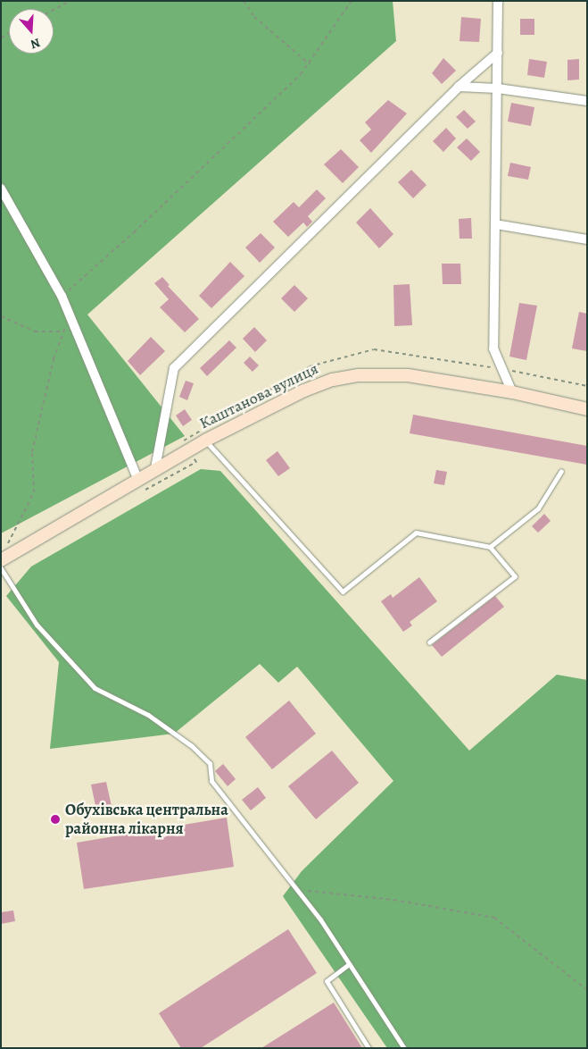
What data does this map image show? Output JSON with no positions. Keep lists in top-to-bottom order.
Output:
{
  "streets": {
    "main road": ["Каштанова вулиця"]
  },
  "places": ["Обухівська центральна районна лікарня"],
  "north": "bottom"
}
